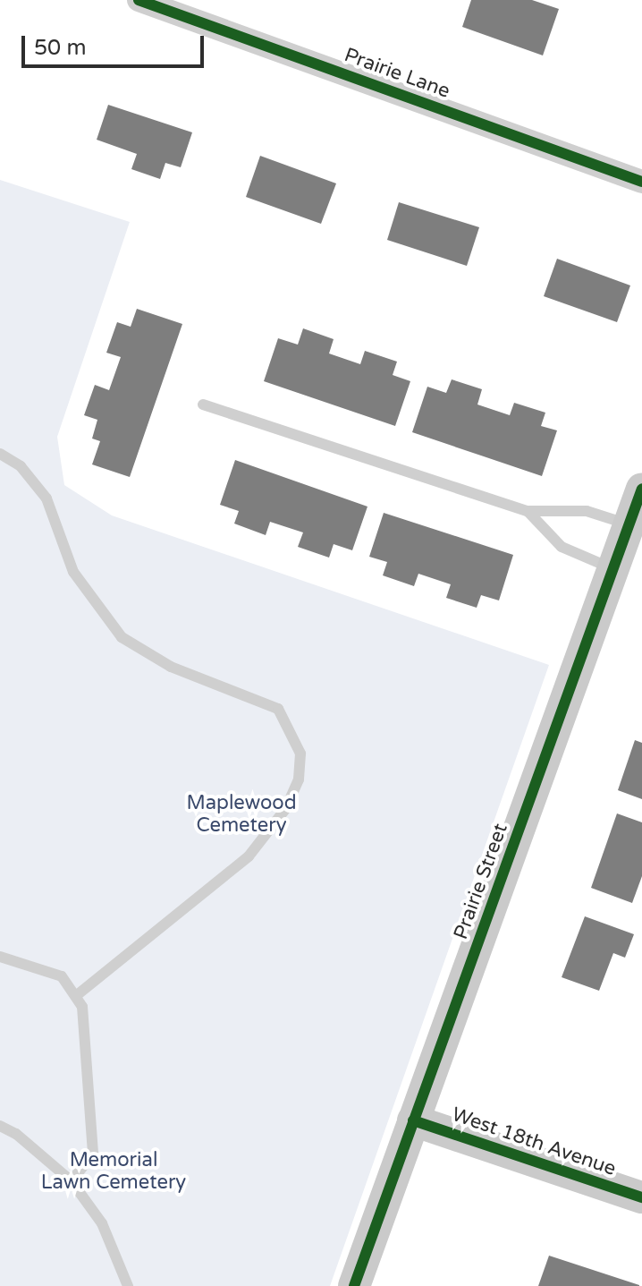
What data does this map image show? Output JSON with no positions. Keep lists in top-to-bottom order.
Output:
{
  "streets": {
    "street": ["Prairie Lane", "Prairie Street", "West 18th Avenue"]
  },
  "crossings": [
    ["Prairie Street", "West 18th Avenue"]
  ],
  "parks": ["Maplewood Cemetery", "Memorial Lawn Cemetery"],
  "scale_bar": "50 m"
}
